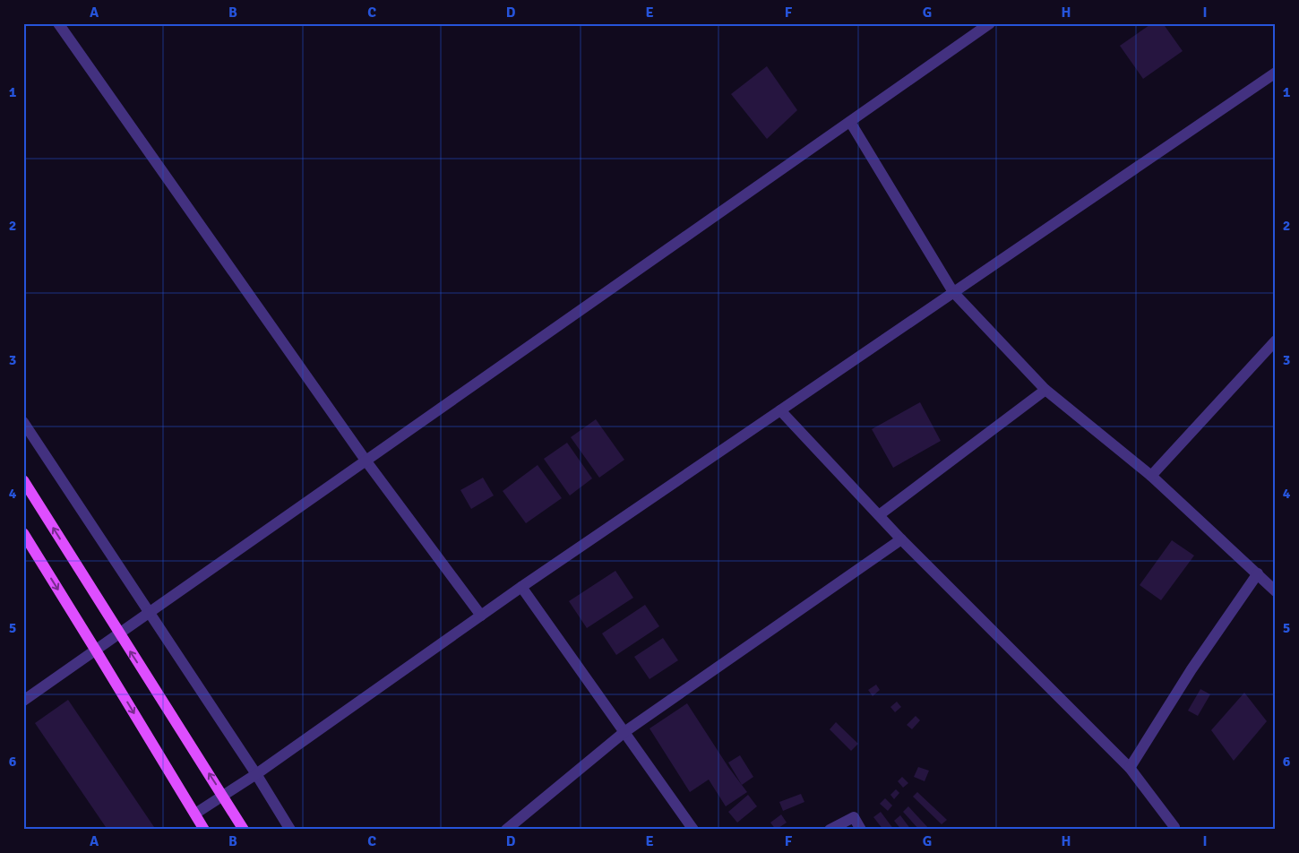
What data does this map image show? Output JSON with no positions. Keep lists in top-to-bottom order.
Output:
{
  "grid": {
    "columns": [
      "A",
      "B",
      "C",
      "D",
      "E",
      "F",
      "G",
      "H",
      "I"
    ],
    "rows": [
      "1",
      "2",
      "3",
      "4",
      "5",
      "6"
    ]
  }
}
